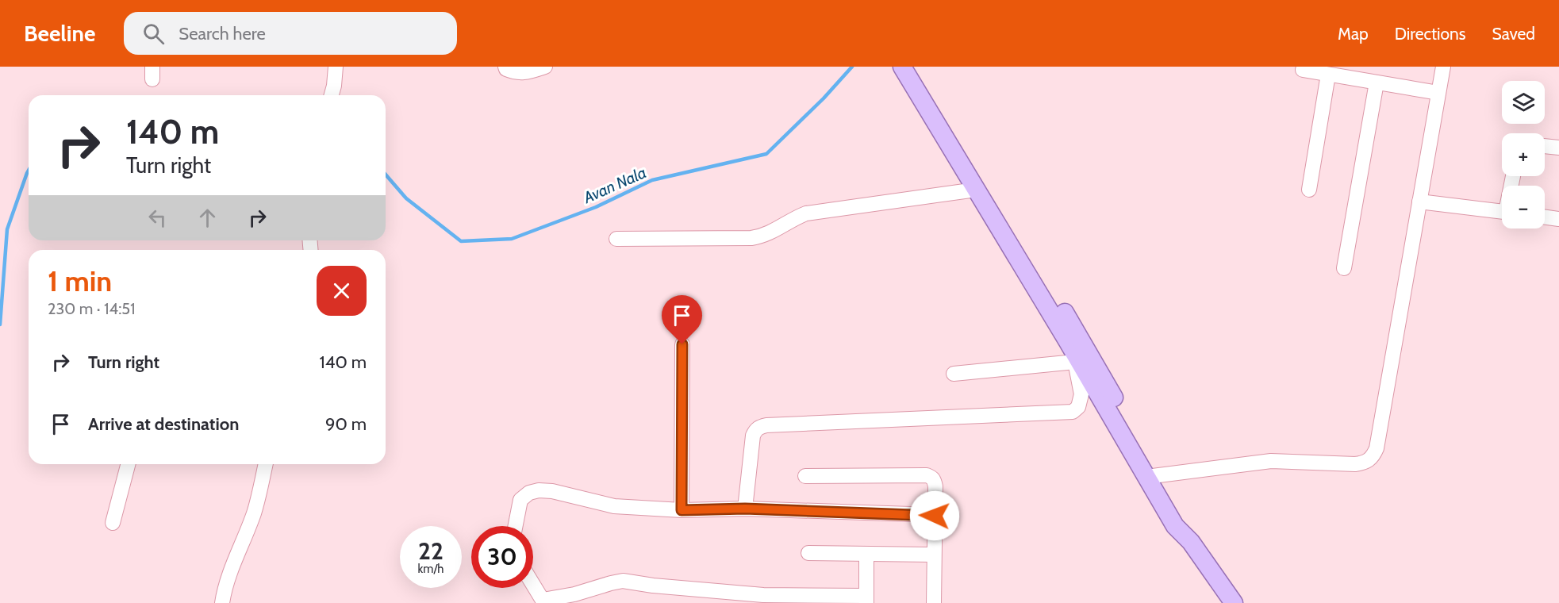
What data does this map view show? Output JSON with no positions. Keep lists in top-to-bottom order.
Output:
{
  "water": ["Avan Nala"],
  "page": {
    "header": "Beeline",
    "search": "Search here",
    "nav": ["Map", "Directions", "Saved"],
    "map_buttons": ["+", "−"],
    "turn": ["140 m", "Turn right"],
    "heading": ["1 min", "230 m · 14:51"],
    "list": [
      {
        "name": "Turn right",
        "value": "140 m"
      },
      {
        "name": "Arrive at destination",
        "value": "90 m"
      }
    ],
    "speed": "22 km/h",
    "limit": "30"
  }
}
